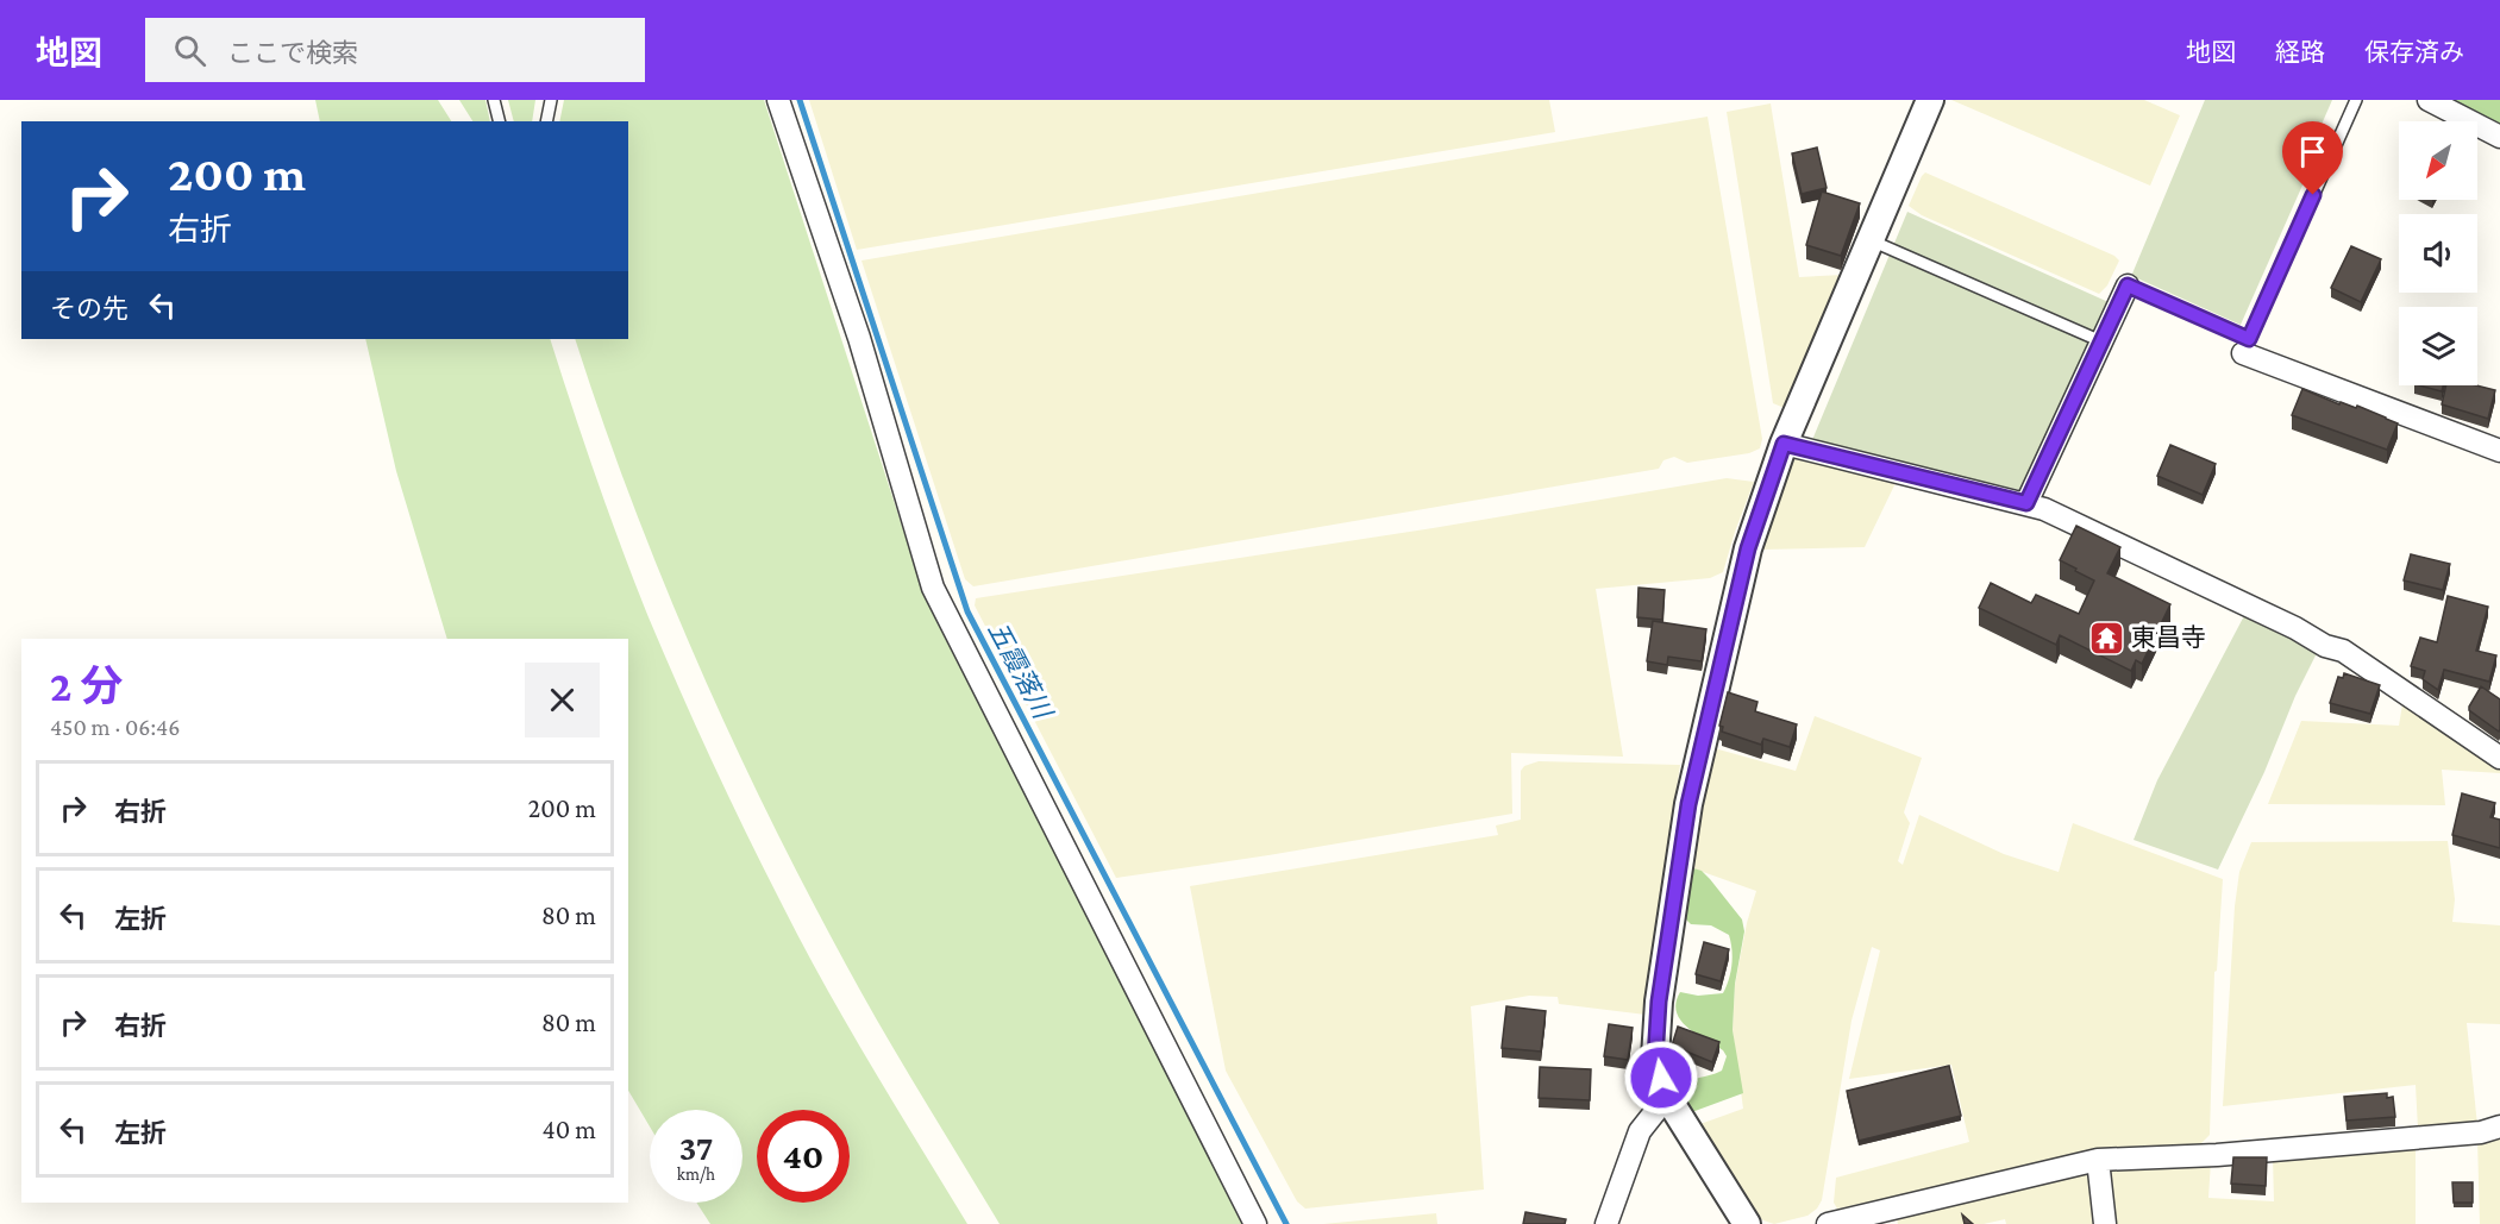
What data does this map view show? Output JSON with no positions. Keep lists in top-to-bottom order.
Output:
{
  "water": ["五霞落川"],
  "places": {
    "temple": ["東昌寺"]
  },
  "north": "bottom left",
  "page": {
    "header": "地図",
    "search": "ここで検索",
    "nav": ["地図", "経路", "保存済み"],
    "turn": ["200 m", "右折"],
    "then": "その先",
    "heading": ["2 分", "450 m · 06:46"],
    "list": [
      {
        "name": "右折",
        "value": "200 m"
      },
      {
        "name": "左折",
        "value": "80 m"
      },
      {
        "name": "右折",
        "value": "80 m"
      },
      {
        "name": "左折",
        "value": "40 m"
      }
    ],
    "speed": "37 km/h",
    "limit": "40"
  }
}
